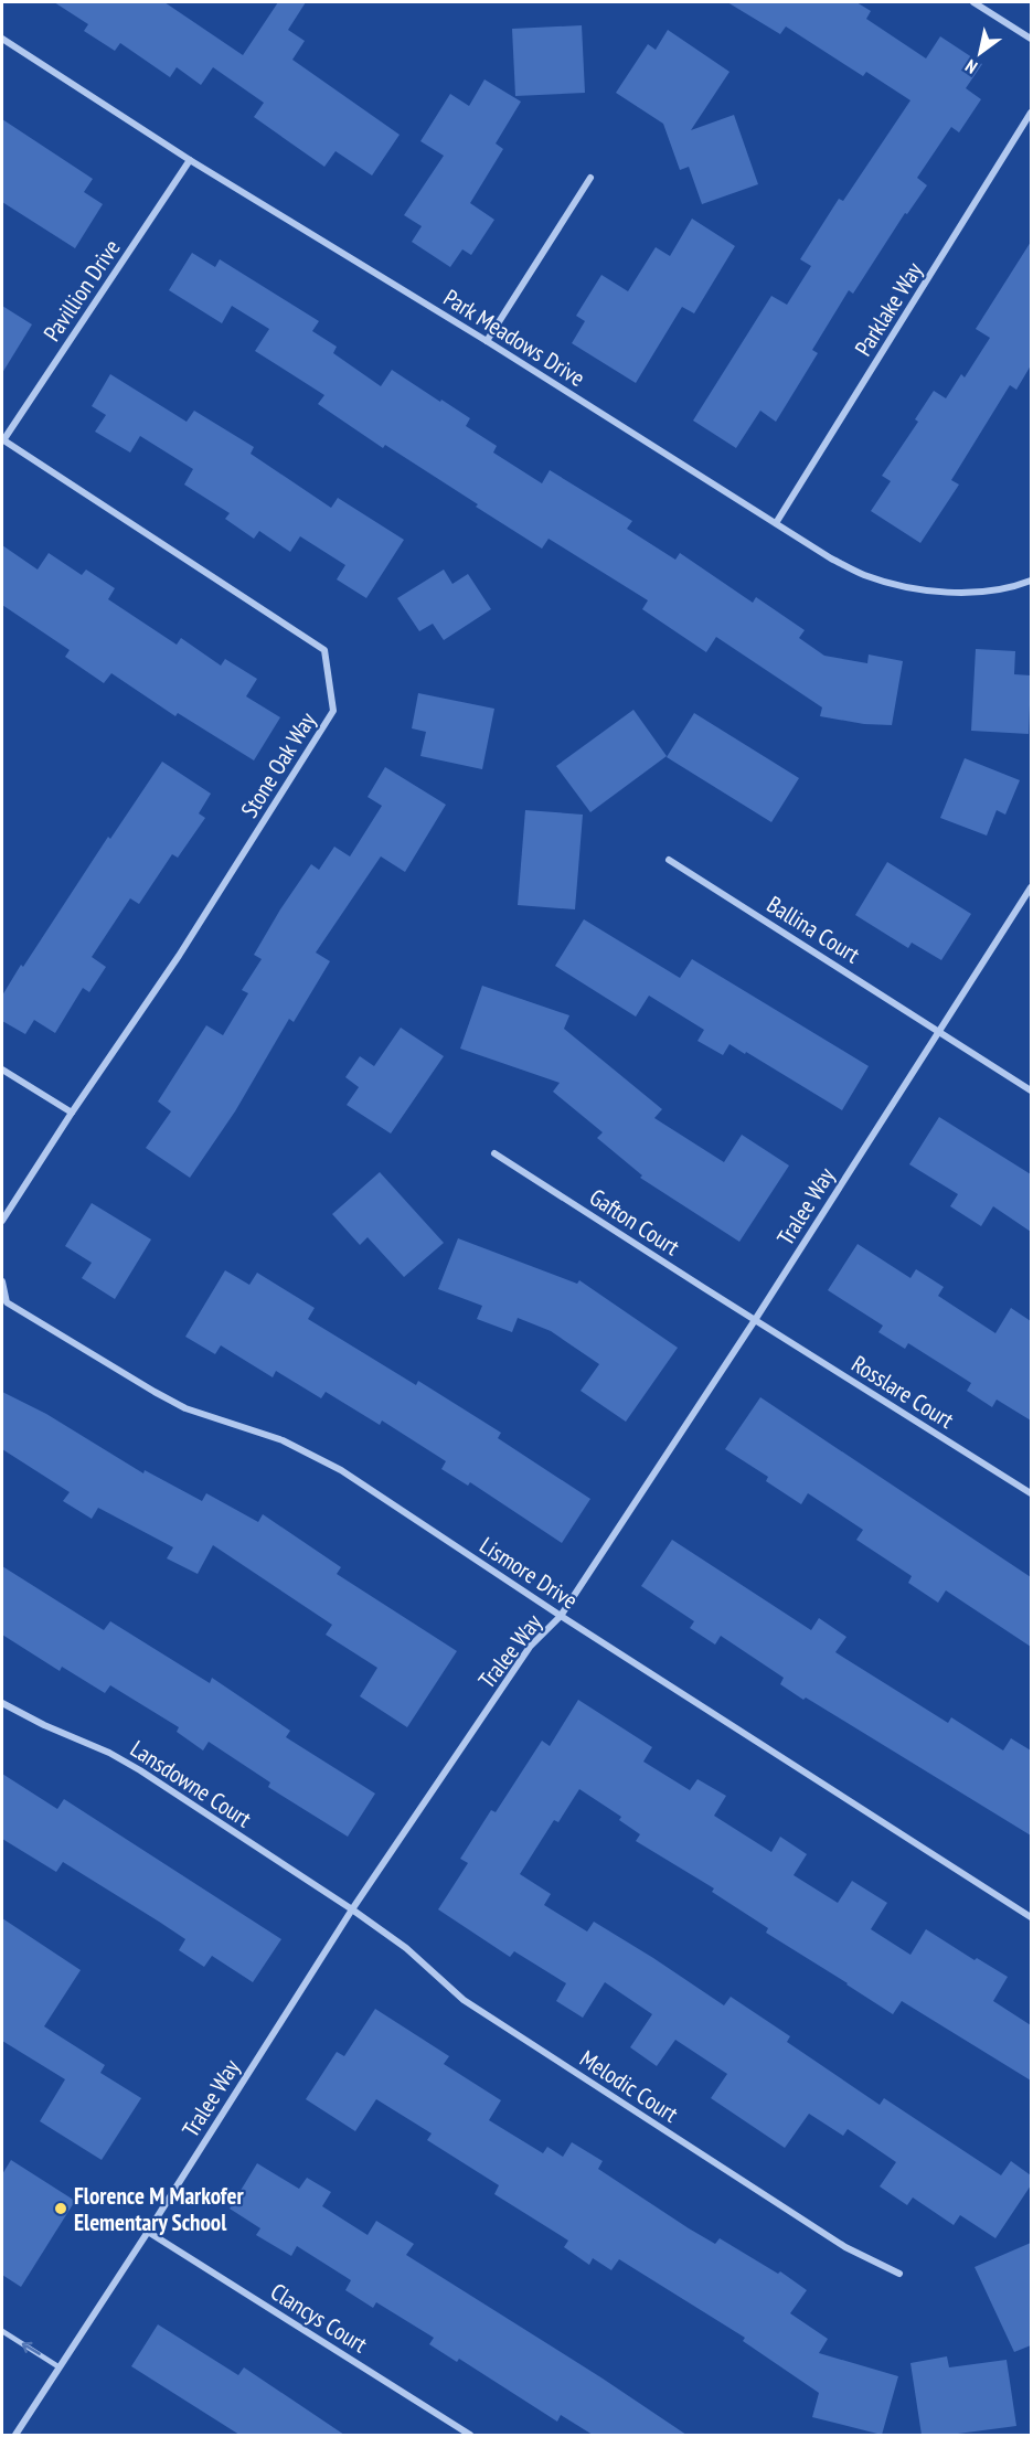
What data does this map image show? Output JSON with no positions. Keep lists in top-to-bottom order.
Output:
{
  "streets": {
    "street": [
      "Pavillion Drive",
      "Parklake Way",
      "Park Meadows Drive",
      "Stone Oak Way",
      "Ballina Court",
      "Tralee Way",
      "Gafton Court",
      "Rosslare Court",
      "Lismore Drive",
      "Lansdowne Court",
      "Melodic Court",
      "Clancys Court"
    ]
  },
  "crossings": [
    ["Pavillion Drive", "Park Meadows Drive"],
    ["Pavillion Drive", "Stone Oak Way"],
    ["Parklake Way", "Park Meadows Drive"],
    ["Ballina Court", "Tralee Way"],
    ["Tralee Way", "Gafton Court"],
    ["Tralee Way", "Rosslare Court"],
    ["Tralee Way", "Lismore Drive"],
    ["Tralee Way", "Lansdowne Court"],
    ["Tralee Way", "Melodic Court"],
    ["Tralee Way", "Clancys Court"],
    ["Gafton Court", "Rosslare Court"],
    ["Lansdowne Court", "Melodic Court"]
  ],
  "places": ["Florence M Markofer Elementary School"],
  "north": "bottom left"
}
